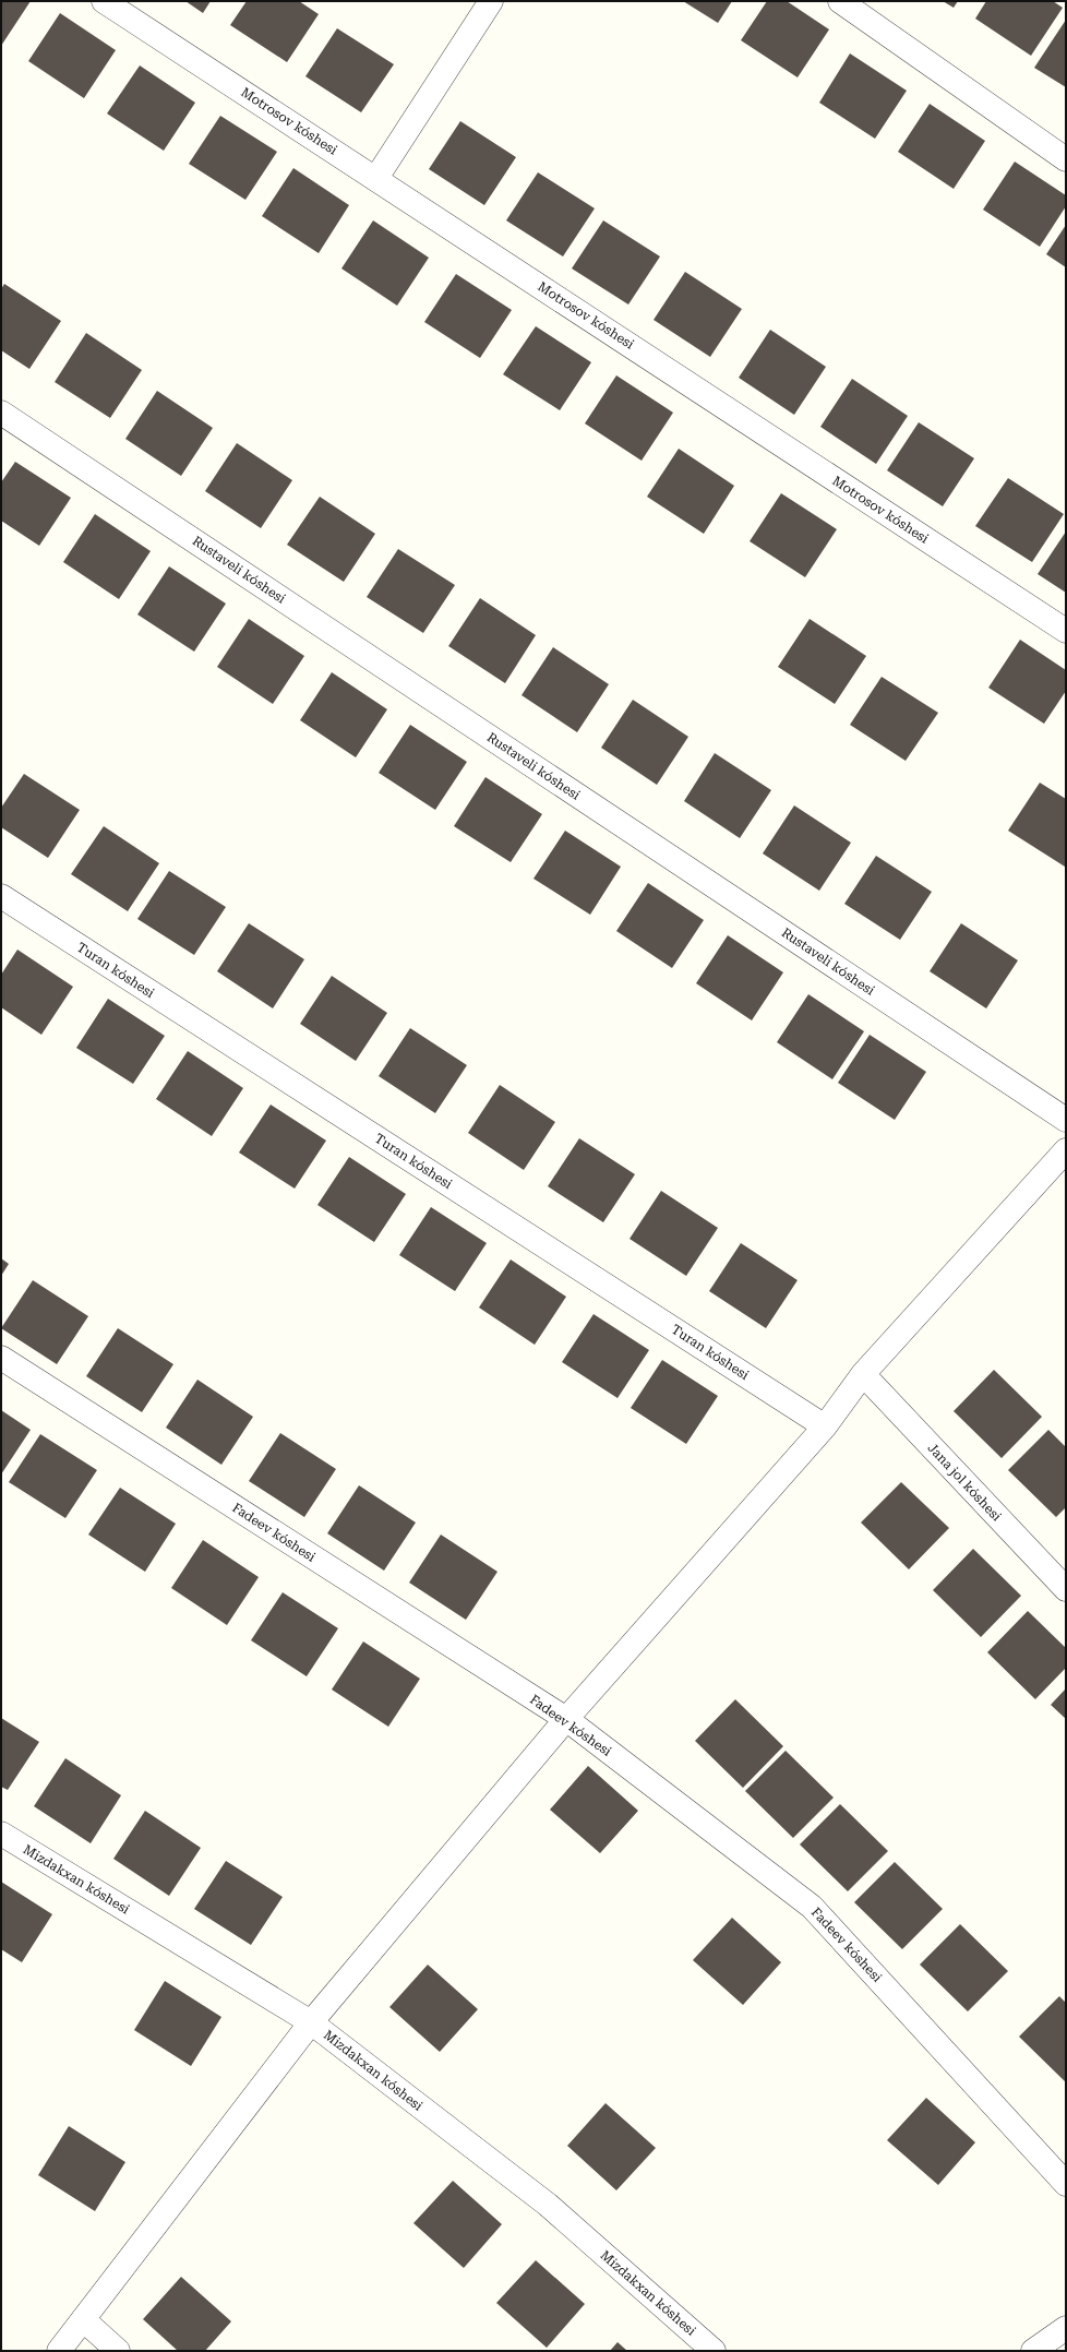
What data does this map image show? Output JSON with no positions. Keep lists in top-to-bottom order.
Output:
{
  "streets": {
    "street": [
      "Motrosov kóshesi",
      "Rustaveli kóshesi",
      "Turan kóshesi",
      "Jana jol kóshesi",
      "Fadeev kóshesi",
      "Mizdakxan kóshesi"
    ]
  }
}
